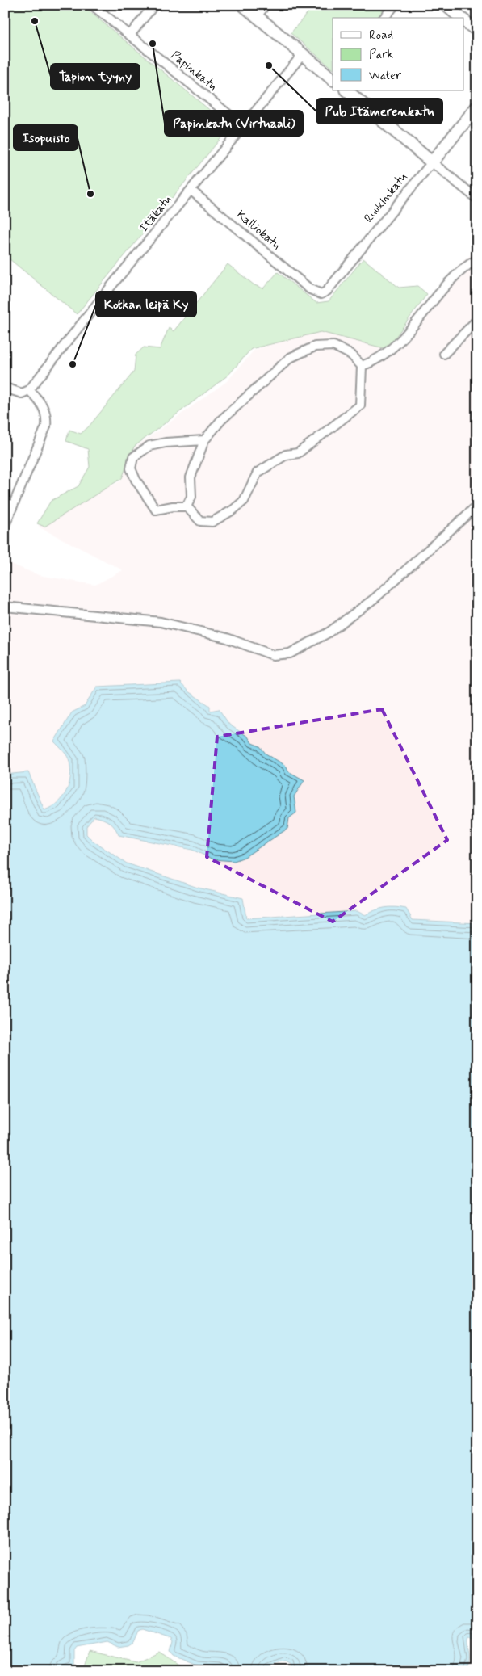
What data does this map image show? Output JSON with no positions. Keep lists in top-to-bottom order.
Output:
{
  "streets": {
    "main road": ["Ruukinkatu"],
    "street": ["Papinkatu", "Itäkatu", "Kalliokatu"]
  },
  "crossings": [
    ["Papinkatu", "Itäkatu"],
    ["Ruukinkatu", "Kalliokatu"],
    ["Itäkatu", "Kalliokatu"]
  ],
  "places": [
    "Tapion tyyny",
    "Papinkatu (Virtuaali)",
    "Pub Itämerenkatu",
    "Isopuisto",
    "Kotkan leipä Ky"
  ],
  "legend": ["Road", "Park", "Water"]
}
